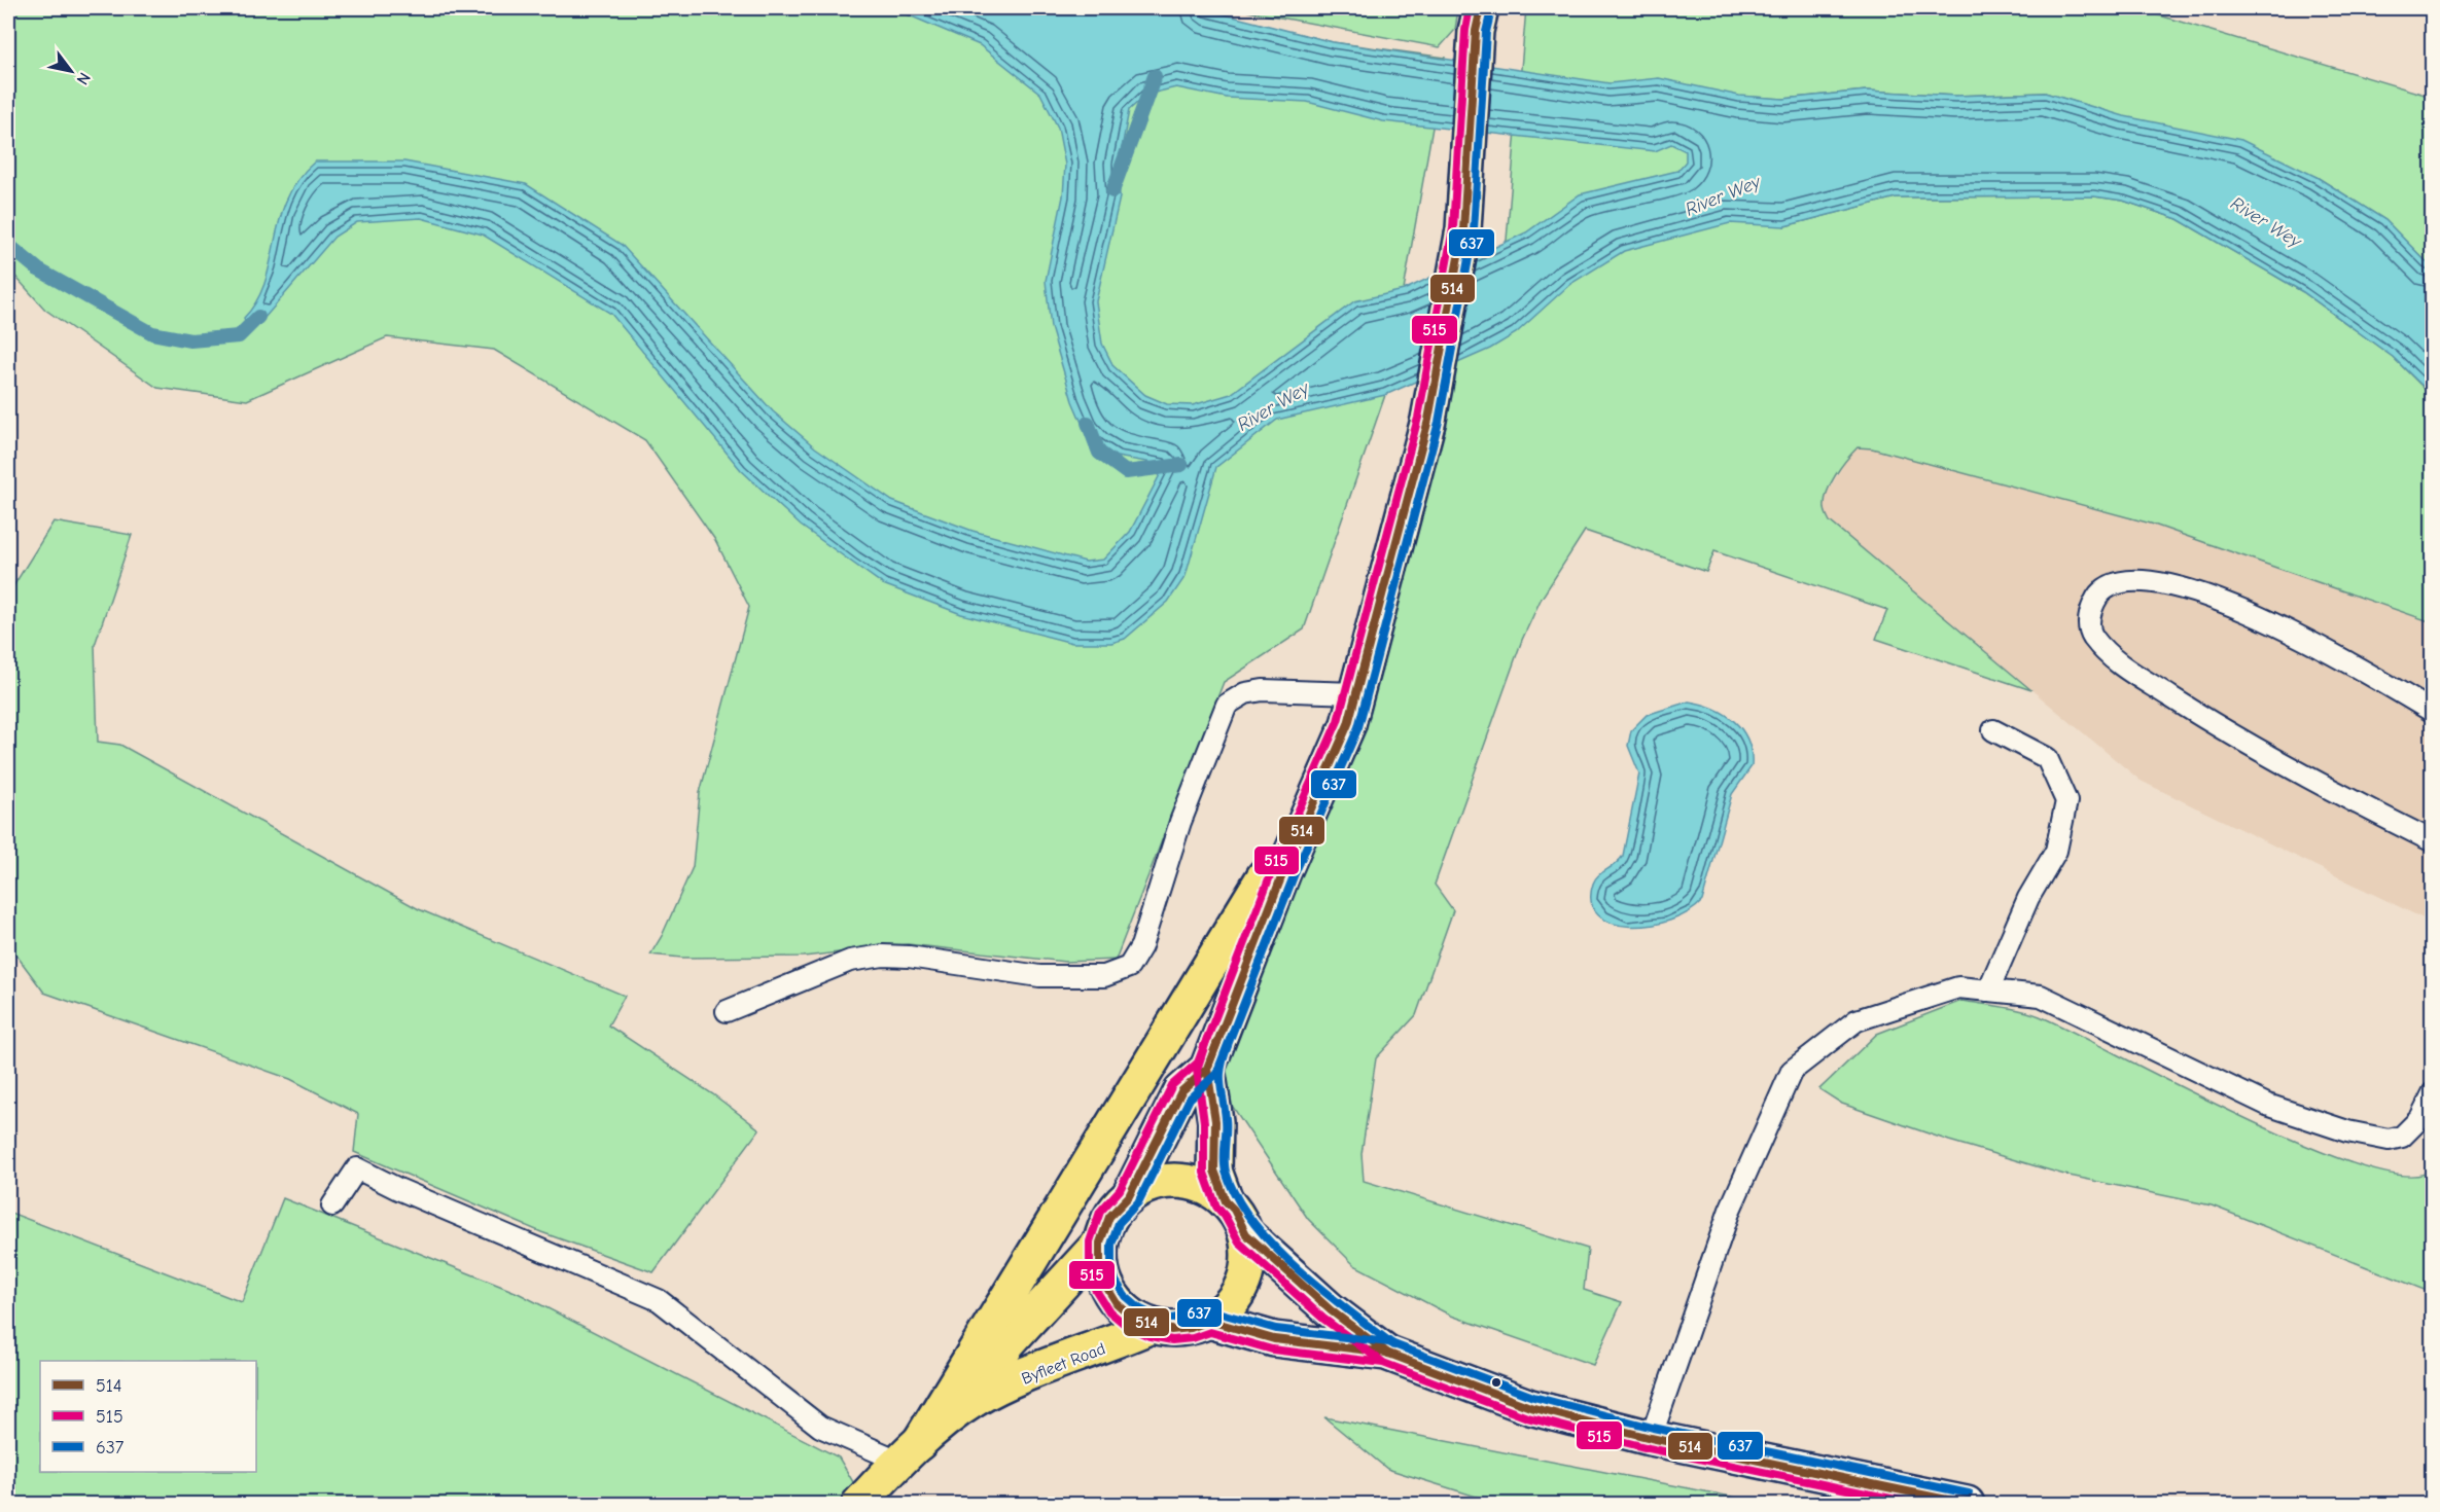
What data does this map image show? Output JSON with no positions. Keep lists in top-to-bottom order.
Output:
{
  "streets": {
    "main road": ["Byfleet Road"]
  },
  "water": ["River Wey"],
  "lines": ["transit line 514", "transit line 515", "transit line 637"],
  "legend": ["514", "515", "637"],
  "north": "bottom right"
}
